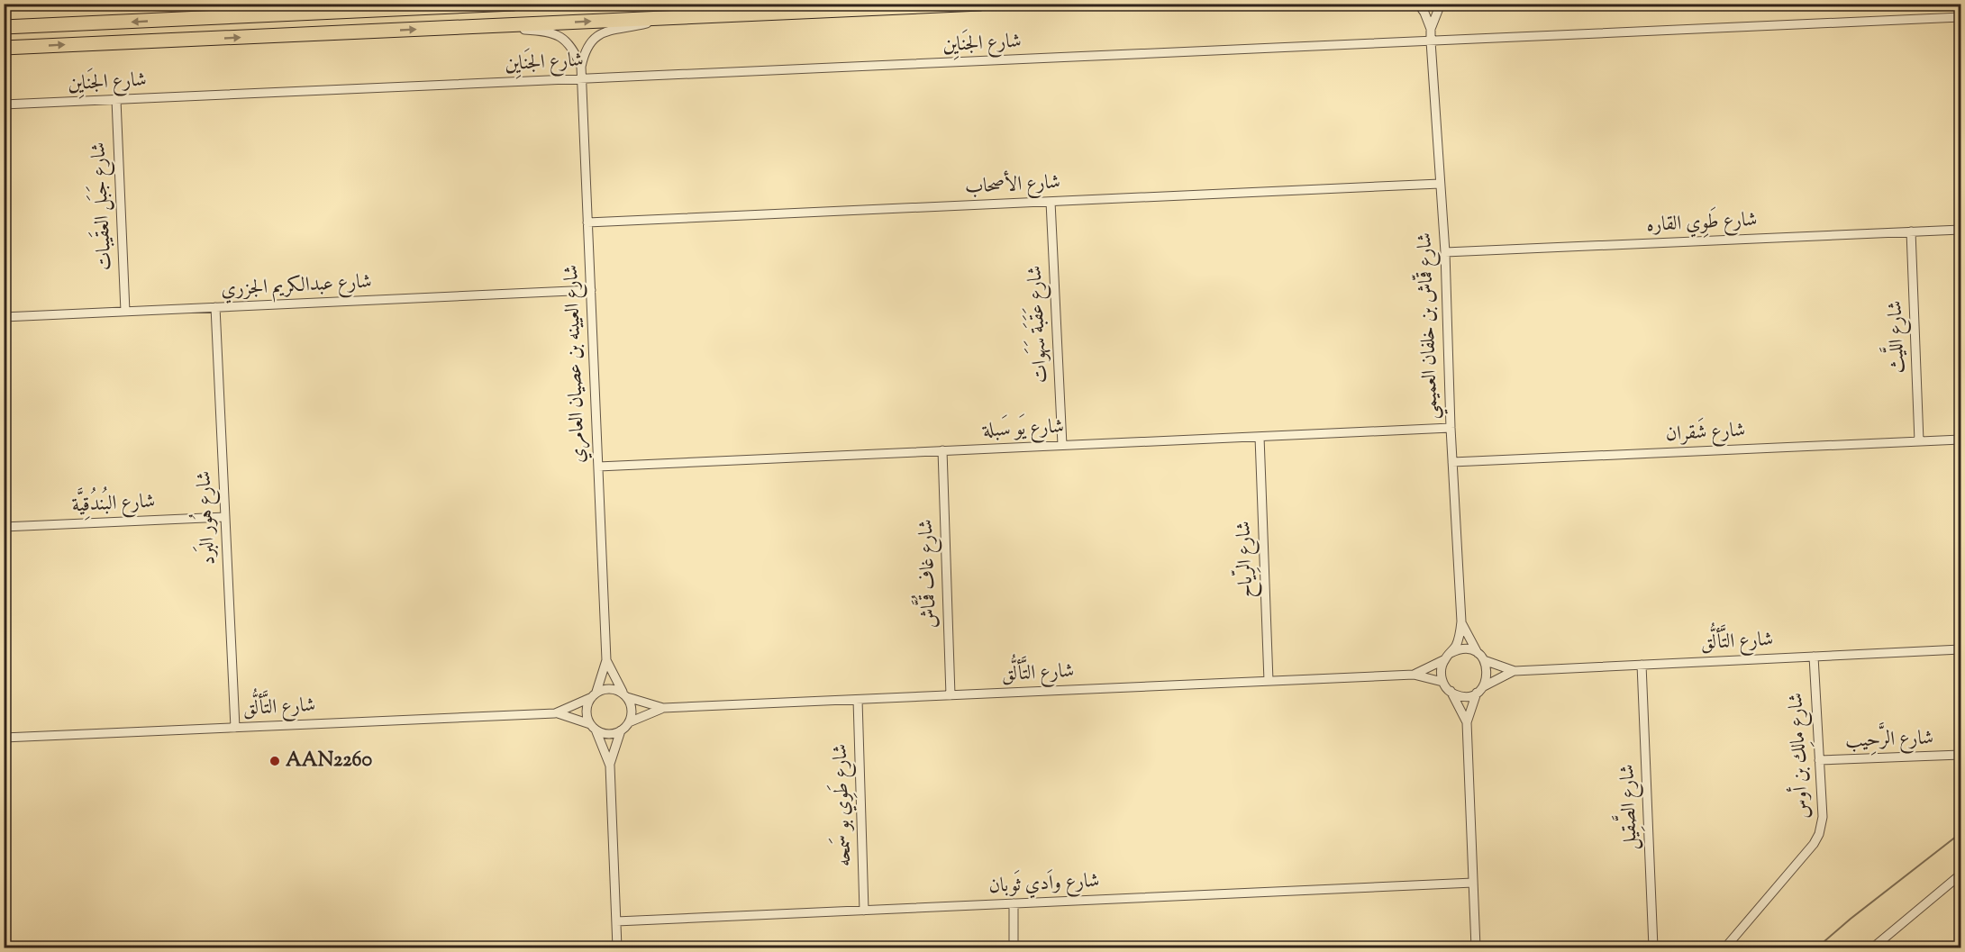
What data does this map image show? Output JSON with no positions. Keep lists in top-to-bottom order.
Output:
{
  "streets": {
    "street": [
      "شارع الجَنايِن",
      "شارع الأصحاب",
      "شارع جَبَل العقَيبات",
      "شارع طَوِي القاره",
      "شارع عبدالكريم الجزري",
      "شارع عَقَبَة سَهَوات",
      "شارع قمّاش بن خلفان العميمي",
      "شارع اللَّيث",
      "شارع العيينه بن عصيان العامري",
      "شارع يَو سَبلة",
      "شارع شَقران",
      "شارع البُندُقِيَّة",
      "شارع هُور البَرد",
      "شارع الرِّياح",
      "شارع غاف قُمَّاش",
      "شارع التَّألُّق",
      "شارع الرَّحِيب",
      "شارع مالِك بن أوس",
      "شارع طَوِي بو سَمحه",
      "شارع الصَّقِيل",
      "شارع واَدي ثَوبان"
    ]
  },
  "crossings": [
    ["شارع الجَنايِن", "شارع جَبَل العقَيبات"],
    ["شارع الجَنايِن", "شارع قمّاش بن خلفان العميمي"],
    ["شارع الجَنايِن", "شارع العيينه بن عصيان العامري"],
    ["شارع الأصحاب", "شارع عَقَبَة سَهَوات"],
    ["شارع الأصحاب", "شارع قمّاش بن خلفان العميمي"],
    ["شارع الأصحاب", "شارع العيينه بن عصيان العامري"],
    ["شارع جَبَل العقَيبات", "شارع عبدالكريم الجزري"],
    ["شارع طَوِي القاره", "شارع قمّاش بن خلفان العميمي"],
    ["شارع طَوِي القاره", "شارع اللَّيث"],
    ["شارع عبدالكريم الجزري", "شارع العيينه بن عصيان العامري"],
    ["شارع عبدالكريم الجزري", "شارع هُور البَرد"],
    ["شارع عَقَبَة سَهَوات", "شارع يَو سَبلة"],
    ["شارع قمّاش بن خلفان العميمي", "شارع يَو سَبلة"],
    ["شارع قمّاش بن خلفان العميمي", "شارع شَقران"],
    ["شارع قمّاش بن خلفان العميمي", "شارع التَّألُّق"],
    ["شارع اللَّيث", "شارع شَقران"],
    ["شارع العيينه بن عصيان العامري", "شارع يَو سَبلة"],
    ["شارع العيينه بن عصيان العامري", "شارع التَّألُّق"],
    ["شارع يَو سَبلة", "شارع الرِّياح"],
    ["شارع يَو سَبلة", "شارع غاف قُمَّاش"],
    ["شارع البُندُقِيَّة", "شارع هُور البَرد"],
    ["شارع هُور البَرد", "شارع التَّألُّق"],
    ["شارع الرِّياح", "شارع التَّألُّق"],
    ["شارع غاف قُمَّاش", "شارع التَّألُّق"],
    ["شارع التَّألُّق", "شارع مالِك بن أوس"],
    ["شارع التَّألُّق", "شارع طَوِي بو سَمحه"],
    ["شارع التَّألُّق", "شارع الصَّقِيل"],
    ["شارع الرَّحِيب", "شارع مالِك بن أوس"],
    ["شارع طَوِي بو سَمحه", "شارع واَدي ثَوبان"]
  ],
  "places": ["AAN2260"]
}
